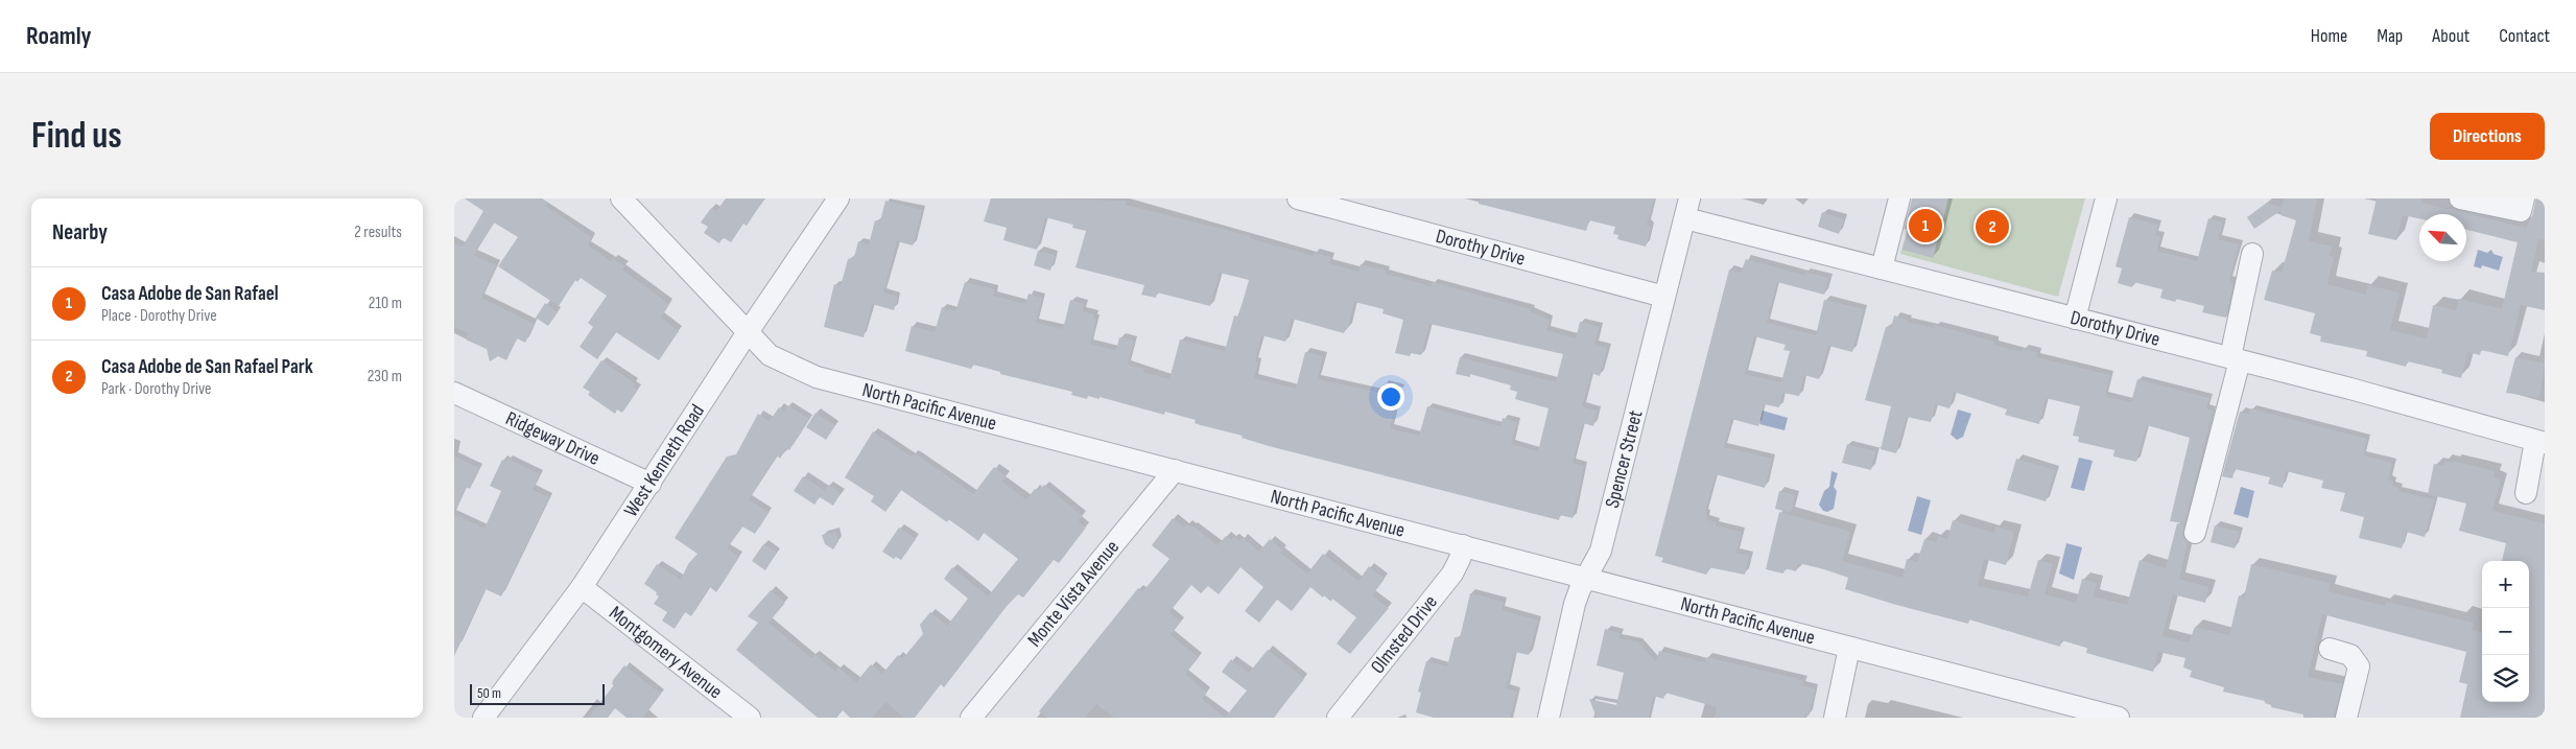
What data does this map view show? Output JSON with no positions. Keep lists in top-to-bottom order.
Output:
{
  "streets": {
    "street": [
      "Dorothy Drive",
      "North Pacific Avenue",
      "Ridgeway Drive",
      "Spencer Street",
      "West Kenneth Road",
      "Monte Vista Avenue",
      "Olmsted Drive",
      "Montgomery Avenue"
    ]
  },
  "crossings": [
    ["Dorothy Drive", "Spencer Street"],
    ["North Pacific Avenue", "Spencer Street"],
    ["North Pacific Avenue", "West Kenneth Road"],
    ["North Pacific Avenue", "Monte Vista Avenue"],
    ["North Pacific Avenue", "Olmsted Drive"],
    ["Ridgeway Drive", "West Kenneth Road"],
    ["West Kenneth Road", "Montgomery Avenue"]
  ],
  "scale_bar": "50 m",
  "north": "top left",
  "page": {
    "header": "Roamly",
    "nav": [
      "Home",
      "Map",
      "About",
      "Contact"
    ],
    "buttons": "Directions",
    "title": "Find us",
    "heading": ["Nearby", "2 results"],
    "pins": ["1", "2"],
    "list": [
      {
        "mark": "1",
        "name": "Casa Adobe de San Rafael",
        "note": "Place · Dorothy Drive",
        "value": "210 m"
      },
      {
        "mark": "2",
        "name": "Casa Adobe de San Rafael Park",
        "note": "Park · Dorothy Drive",
        "value": "230 m"
      }
    ],
    "map_buttons": ["+", "−"],
    "scale": "50 m"
  }
}
